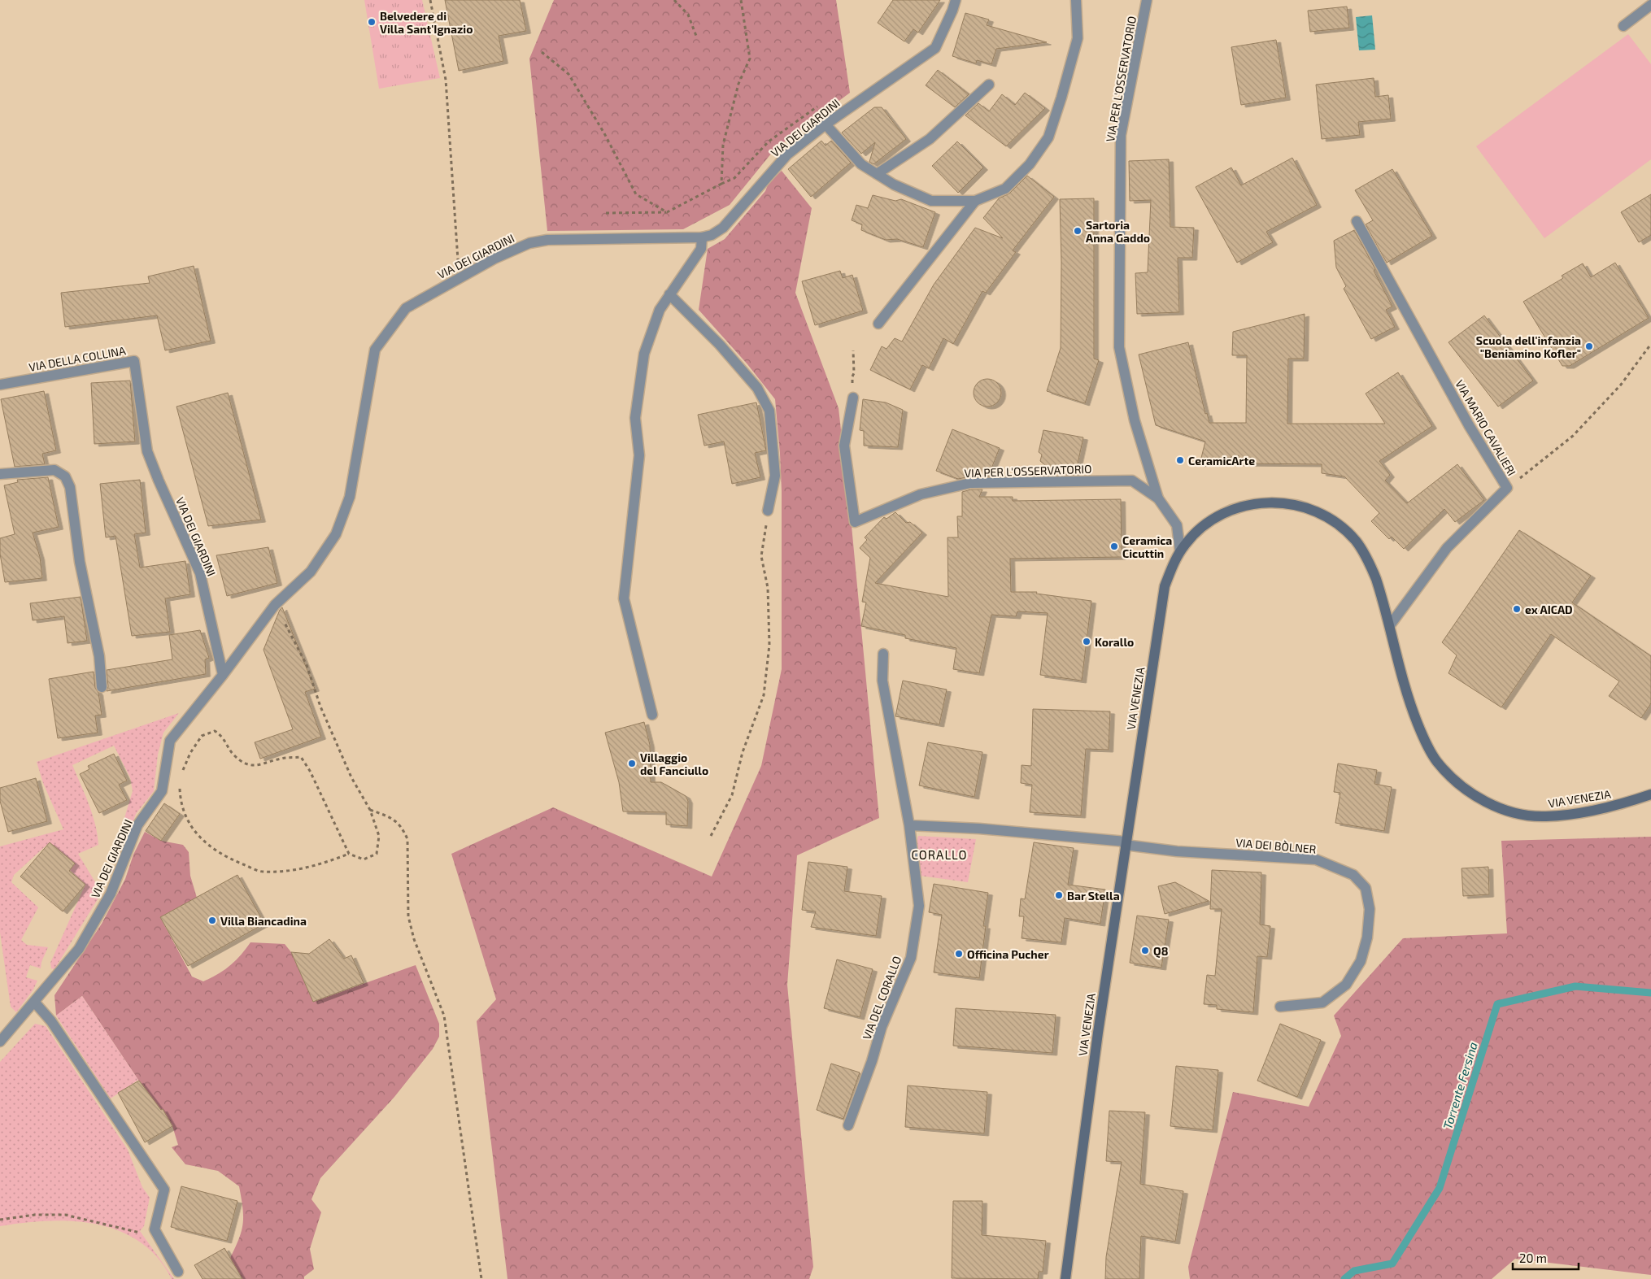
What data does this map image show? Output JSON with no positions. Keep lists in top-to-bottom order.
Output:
{
  "streets": {
    "main road": ["VIA VENEZIA"],
    "street": [
      "VIA PER L'OSSERVATORIO",
      "VIA DEI GIARDINI",
      "VIA DELLA COLLINA",
      "VIA MARIO CAVALIERI",
      "VIA DEI BÒLNER",
      "VIA DEL CORALLO"
    ]
  },
  "crossings": [
    ["VIA PER L'OSSERVATORIO", "VIA VENEZIA"],
    ["VIA DEI GIARDINI", "VIA DELLA COLLINA"],
    ["VIA MARIO CAVALIERI", "VIA VENEZIA"],
    ["VIA VENEZIA", "VIA DEI BÒLNER"]
  ],
  "districts": ["CORALLO"],
  "water": ["Torrente Fersina"],
  "places": [
    "Belvedere di Villa Sant'Ignazio",
    "Sartoria Anna Gaddo",
    "Scuola dell'infanzia \"Beniamino Kofler\"",
    "CeramicArte",
    "Ceramica Cicuttin",
    "ex AICAD",
    "Korallo",
    "Villaggio del Fanciullo",
    "Bar Stella",
    "Villa Biancadina",
    "Q8",
    "Officina Pucher"
  ],
  "scale_bar": "20 m"
}
